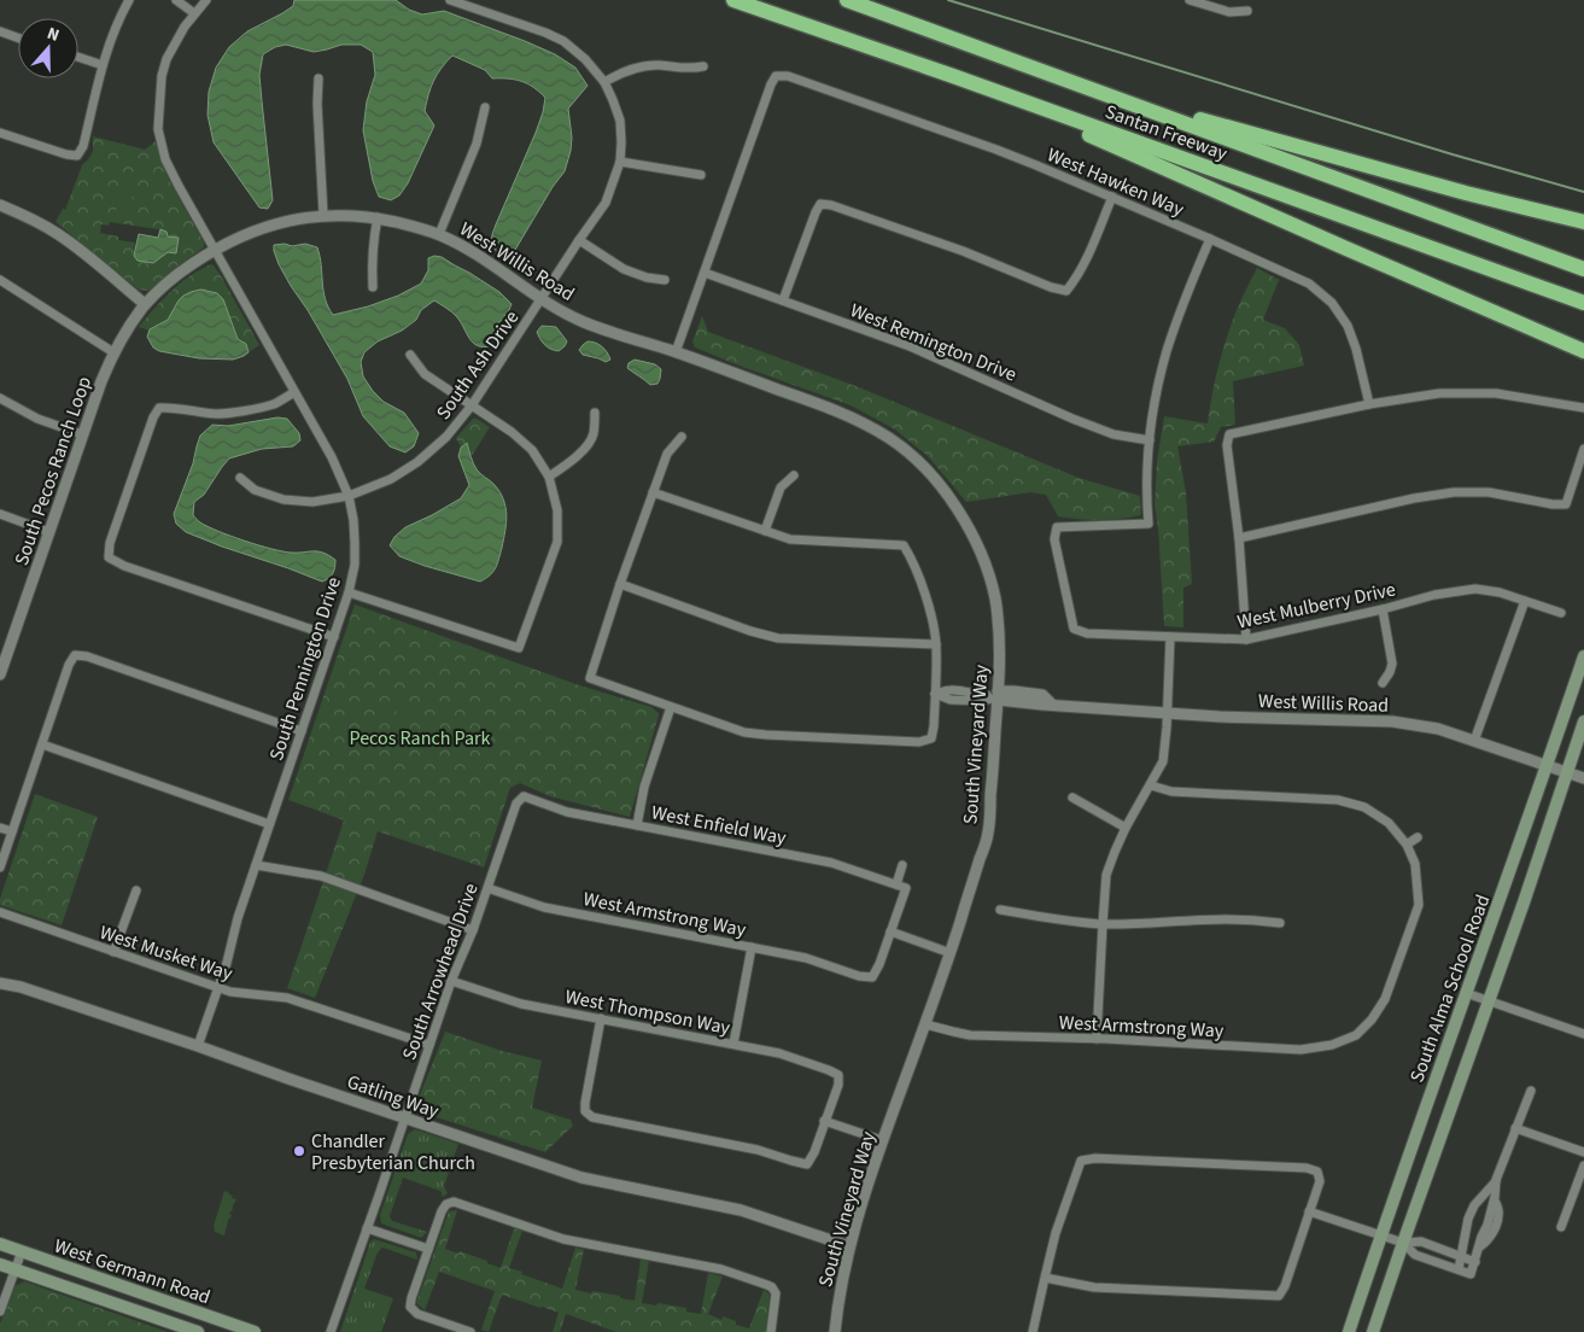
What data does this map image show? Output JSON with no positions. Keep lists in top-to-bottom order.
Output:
{
  "streets": {
    "highway": ["Santan Freeway"],
    "main road": ["South Alma School Road", "West Germann Road"],
    "street": [
      "West Hawken Way",
      "West Willis Road",
      "West Remington Drive",
      "South Ash Drive",
      "South Pecos Ranch Loop",
      "West Mulberry Drive",
      "South Pennington Drive",
      "South Vineyard Way",
      "West Enfield Way",
      "West Armstrong Way",
      "West Musket Way",
      "South Arrowhead Drive",
      "West Thompson Way",
      "Gatling Way"
    ]
  },
  "crossings": [
    ["West Hawken Way", "West Remington Drive"],
    ["West Willis Road", "South Ash Drive"],
    ["West Willis Road", "South Pecos Ranch Loop"],
    ["West Willis Road", "South Pennington Drive"],
    ["West Willis Road", "South Vineyard Way"],
    ["West Willis Road", "South Alma School Road"],
    ["West Remington Drive", "West Mulberry Drive"],
    ["South Ash Drive", "South Pennington Drive"],
    ["South Pennington Drive", "West Musket Way"],
    ["South Pennington Drive", "Gatling Way"],
    ["South Vineyard Way", "West Armstrong Way"],
    ["South Vineyard Way", "Gatling Way"],
    ["West Enfield Way", "West Armstrong Way"],
    ["West Enfield Way", "South Arrowhead Drive"],
    ["West Armstrong Way", "South Arrowhead Drive"],
    ["West Musket Way", "South Arrowhead Drive"],
    ["South Arrowhead Drive", "West Thompson Way"],
    ["South Arrowhead Drive", "Gatling Way"]
  ],
  "parks": ["Pecos Ranch Park"],
  "places": ["Chandler Presbyterian Church"],
  "north": "top"
}
